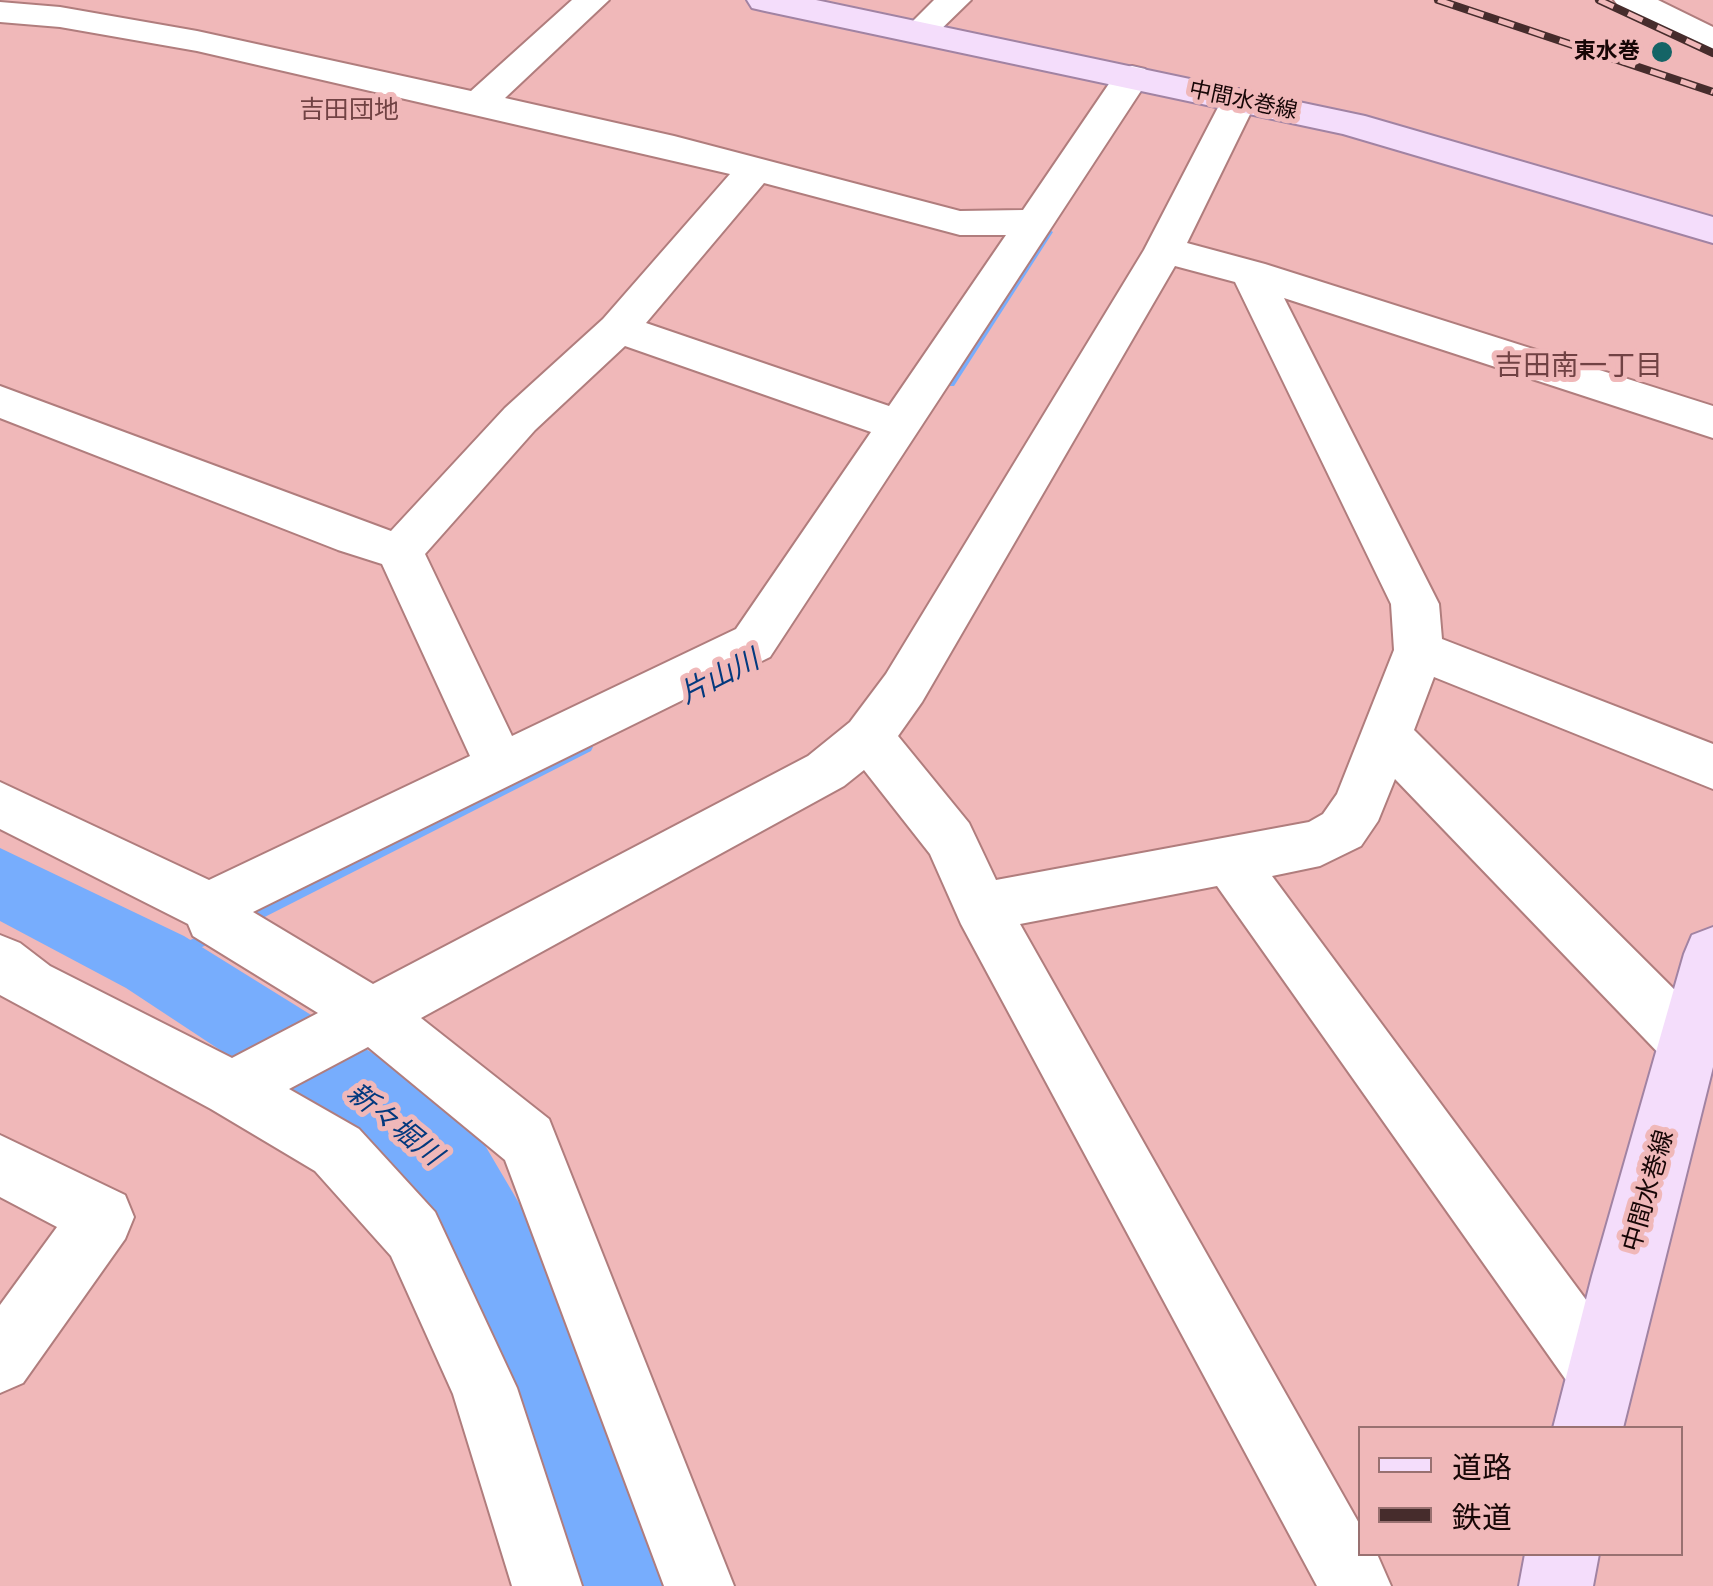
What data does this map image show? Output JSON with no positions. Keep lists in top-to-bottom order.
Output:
{
  "streets": {
    "main road": ["中間水巻線"]
  },
  "districts": ["吉田団地", "吉田南一丁目"],
  "water": ["片山川", "新々堀川"],
  "places": ["東水巻"],
  "legend": ["道路", "鉄道"]
}
